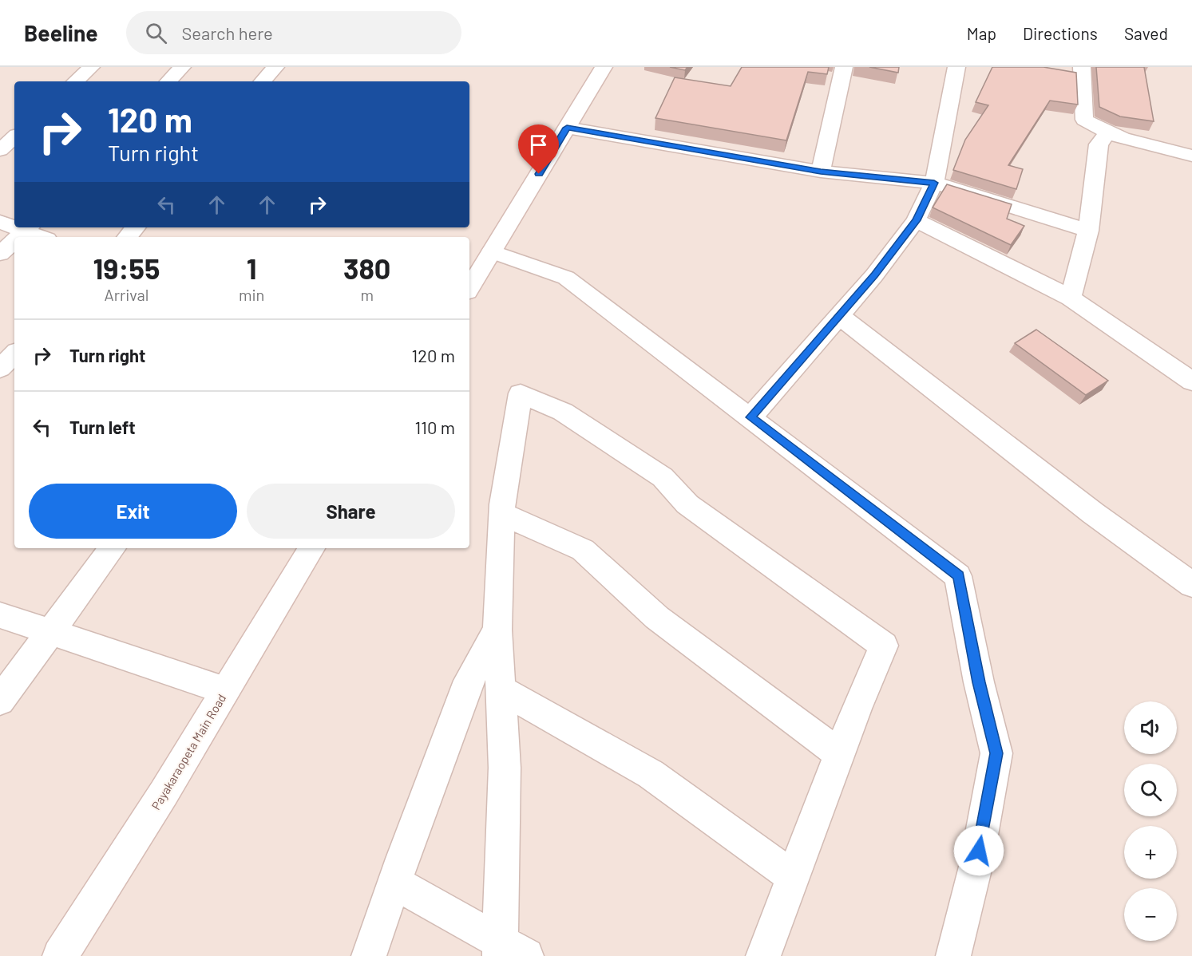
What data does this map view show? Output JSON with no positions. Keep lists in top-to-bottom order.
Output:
{
  "streets": {
    "street": ["Payakaraopeta Main Road"]
  },
  "page": {
    "header": "Beeline",
    "search": "Search here",
    "nav": ["Map", "Directions", "Saved"],
    "turn": ["120 m", "Turn right"],
    "eta": [
      "19:55",
      "Arrival",
      "1",
      "min",
      "380",
      "m"
    ],
    "list": [
      {
        "name": "Turn right",
        "value": "120 m"
      },
      {
        "name": "Turn left",
        "value": "110 m"
      }
    ],
    "buttons": ["Exit", "Share"],
    "map_buttons": ["+", "−"]
  }
}
